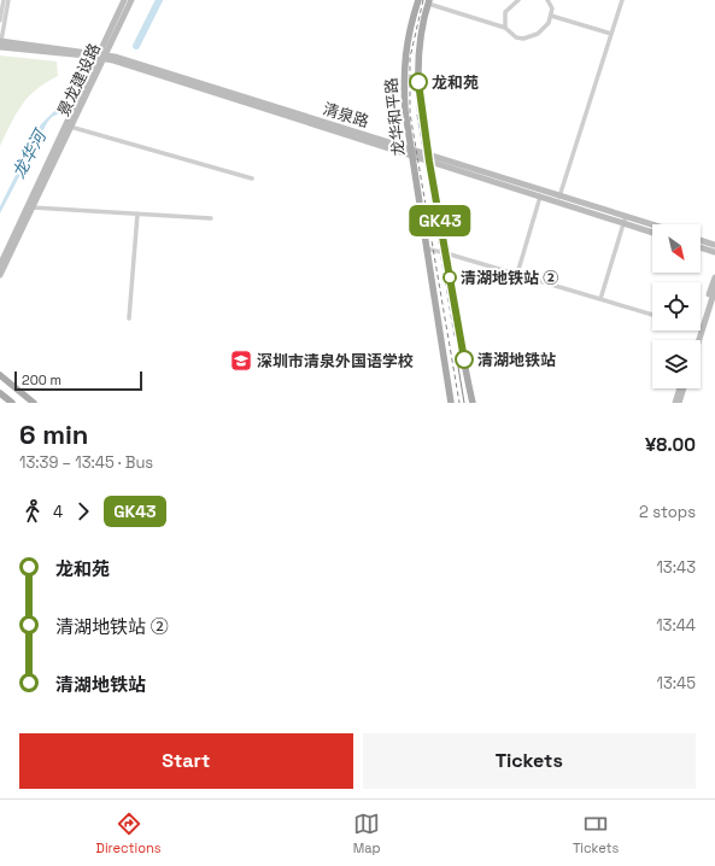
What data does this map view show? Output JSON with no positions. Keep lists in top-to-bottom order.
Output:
{
  "streets": {
    "main road": ["景龙建设路", "清泉路", "龙华和平路"]
  },
  "crossings": [
    ["景龙建设路", "清泉路"],
    ["清泉路", "龙华和平路"]
  ],
  "water": ["龙华河"],
  "places": {
    "other": ["龙和苑", "清湖地铁站 ②", "清湖地铁站"],
    "school or university": ["深圳市清泉外国语学校"]
  },
  "lines": ["bus line GK43"],
  "scale_bar": "200 m",
  "north": "bottom right",
  "page": {
    "on_map": "GK43",
    "scale": "200 m",
    "heading": ["6 min", "13:39 – 13:45 · Bus", "¥8.00"],
    "legs": ["4", "GK43", "2 stops"],
    "list": [
      {
        "name": "龙和苑",
        "value": "13:43"
      },
      {
        "name": "清湖地铁站 ②",
        "value": "13:44"
      },
      {
        "name": "清湖地铁站",
        "value": "13:45"
      }
    ],
    "buttons": ["Start", "Tickets"],
    "tabs": ["Directions", "Map", "Tickets"]
  }
}
